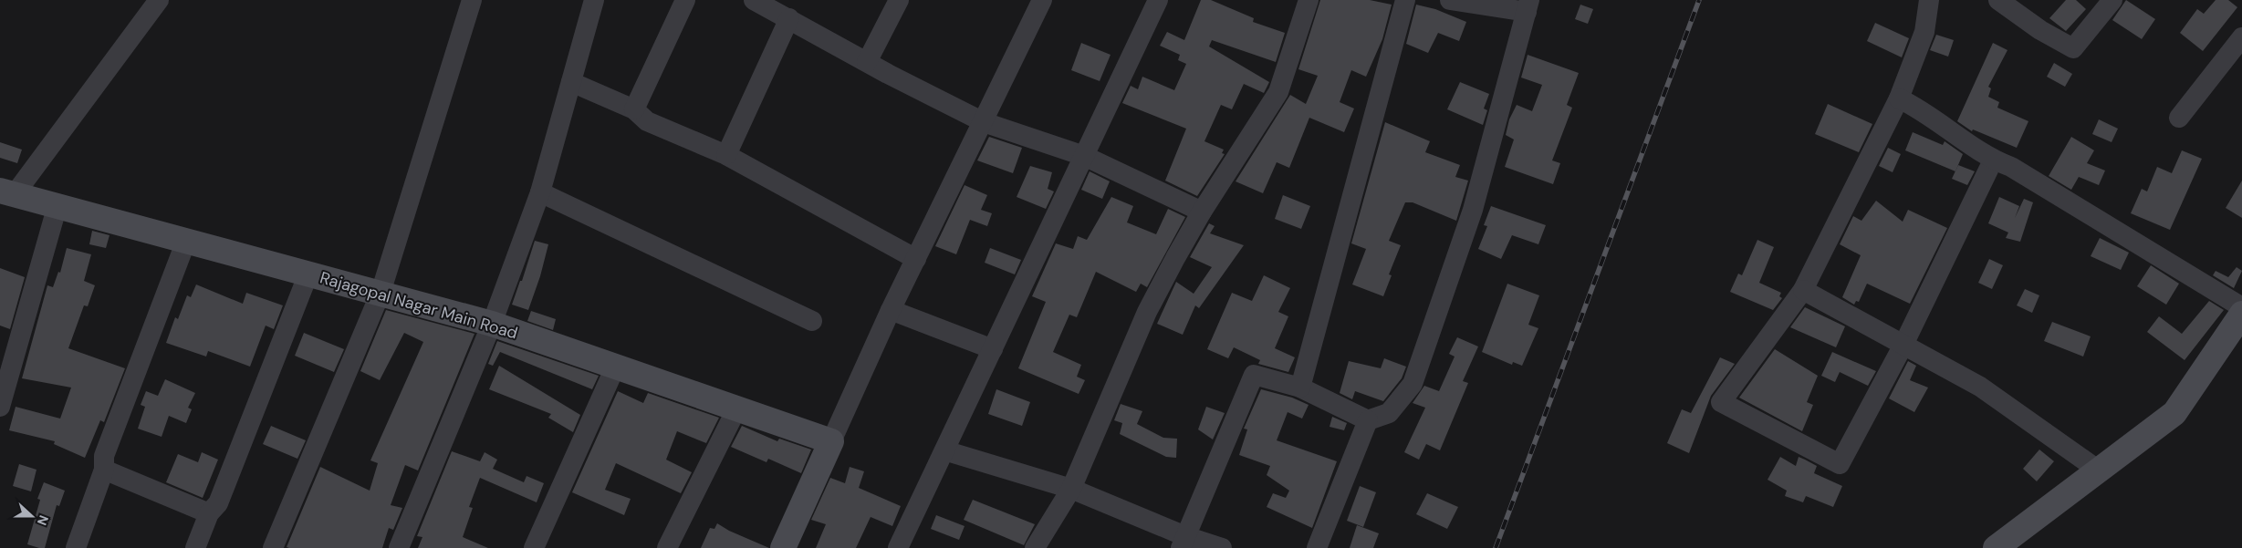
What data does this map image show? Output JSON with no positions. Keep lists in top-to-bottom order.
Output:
{
  "streets": {
    "street": ["Rajagopal Nagar Main Road"]
  },
  "north": "right"
}
